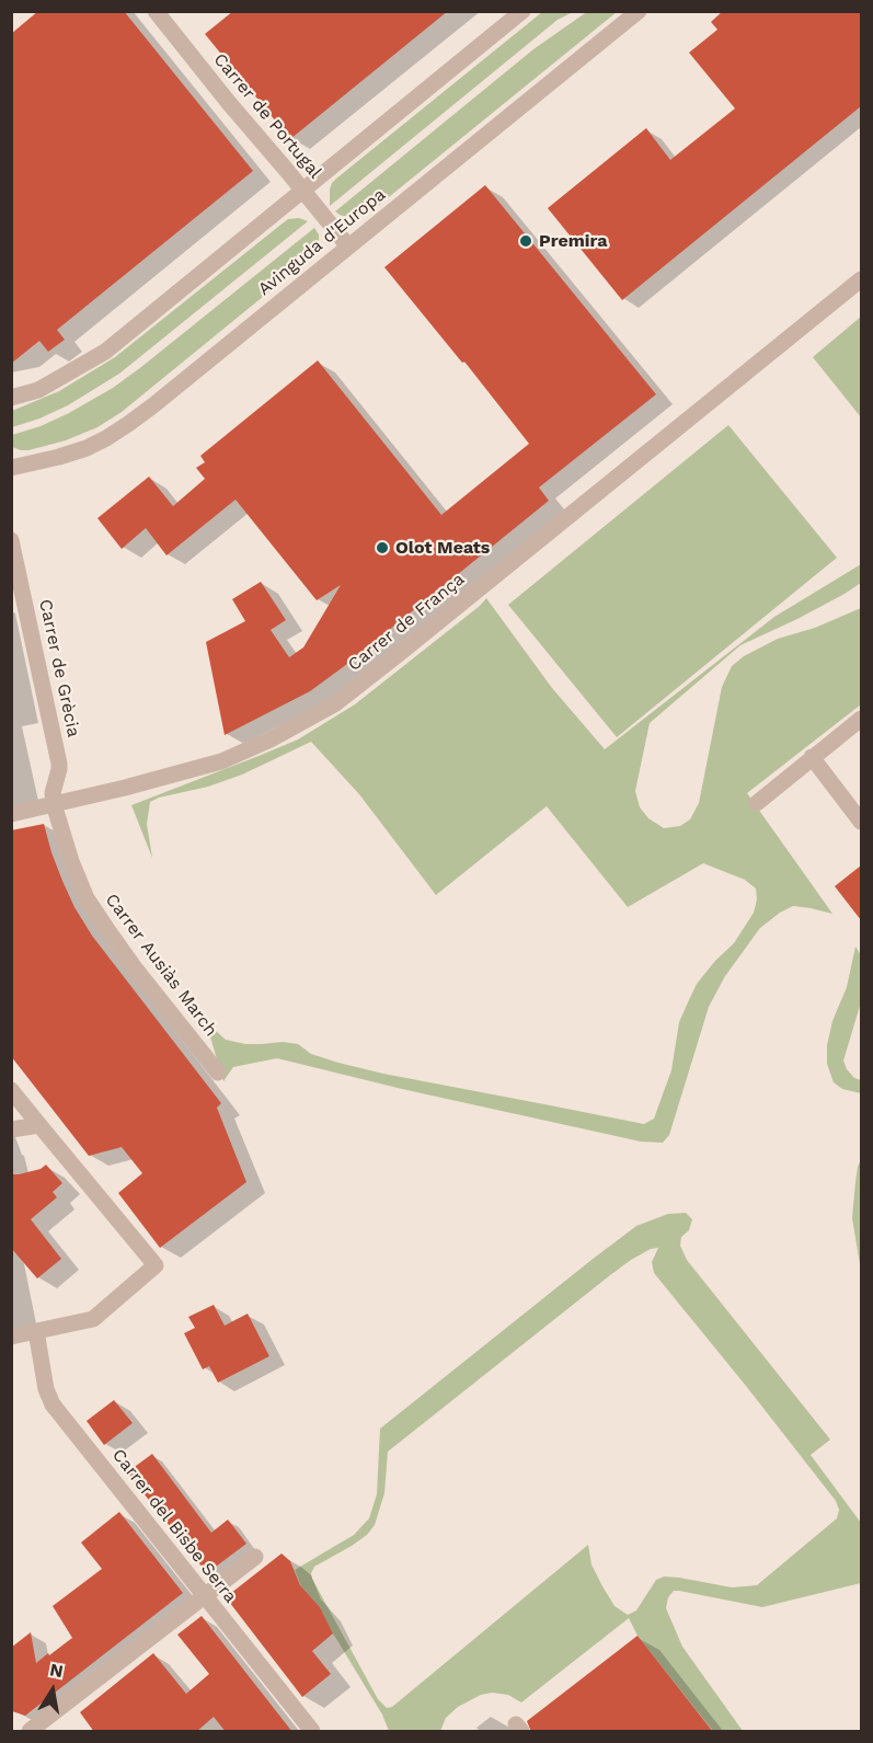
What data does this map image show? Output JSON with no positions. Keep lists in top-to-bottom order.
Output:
{
  "streets": {
    "street": [
      "Carrer de Portugal",
      "Avinguda d'Europa",
      "Carrer de França",
      "Carrer de Grècia",
      "Carrer Ausiàs March",
      "Carrer del Bisbe Serra"
    ]
  },
  "crossings": [
    ["Carrer de Portugal", "Avinguda d'Europa"],
    ["Carrer de França", "Carrer de Grècia"],
    ["Carrer de França", "Carrer Ausiàs March"],
    ["Carrer de Grècia", "Carrer Ausiàs March"]
  ],
  "places": ["Premira", "Olot Meats"],
  "north": "top"
}
